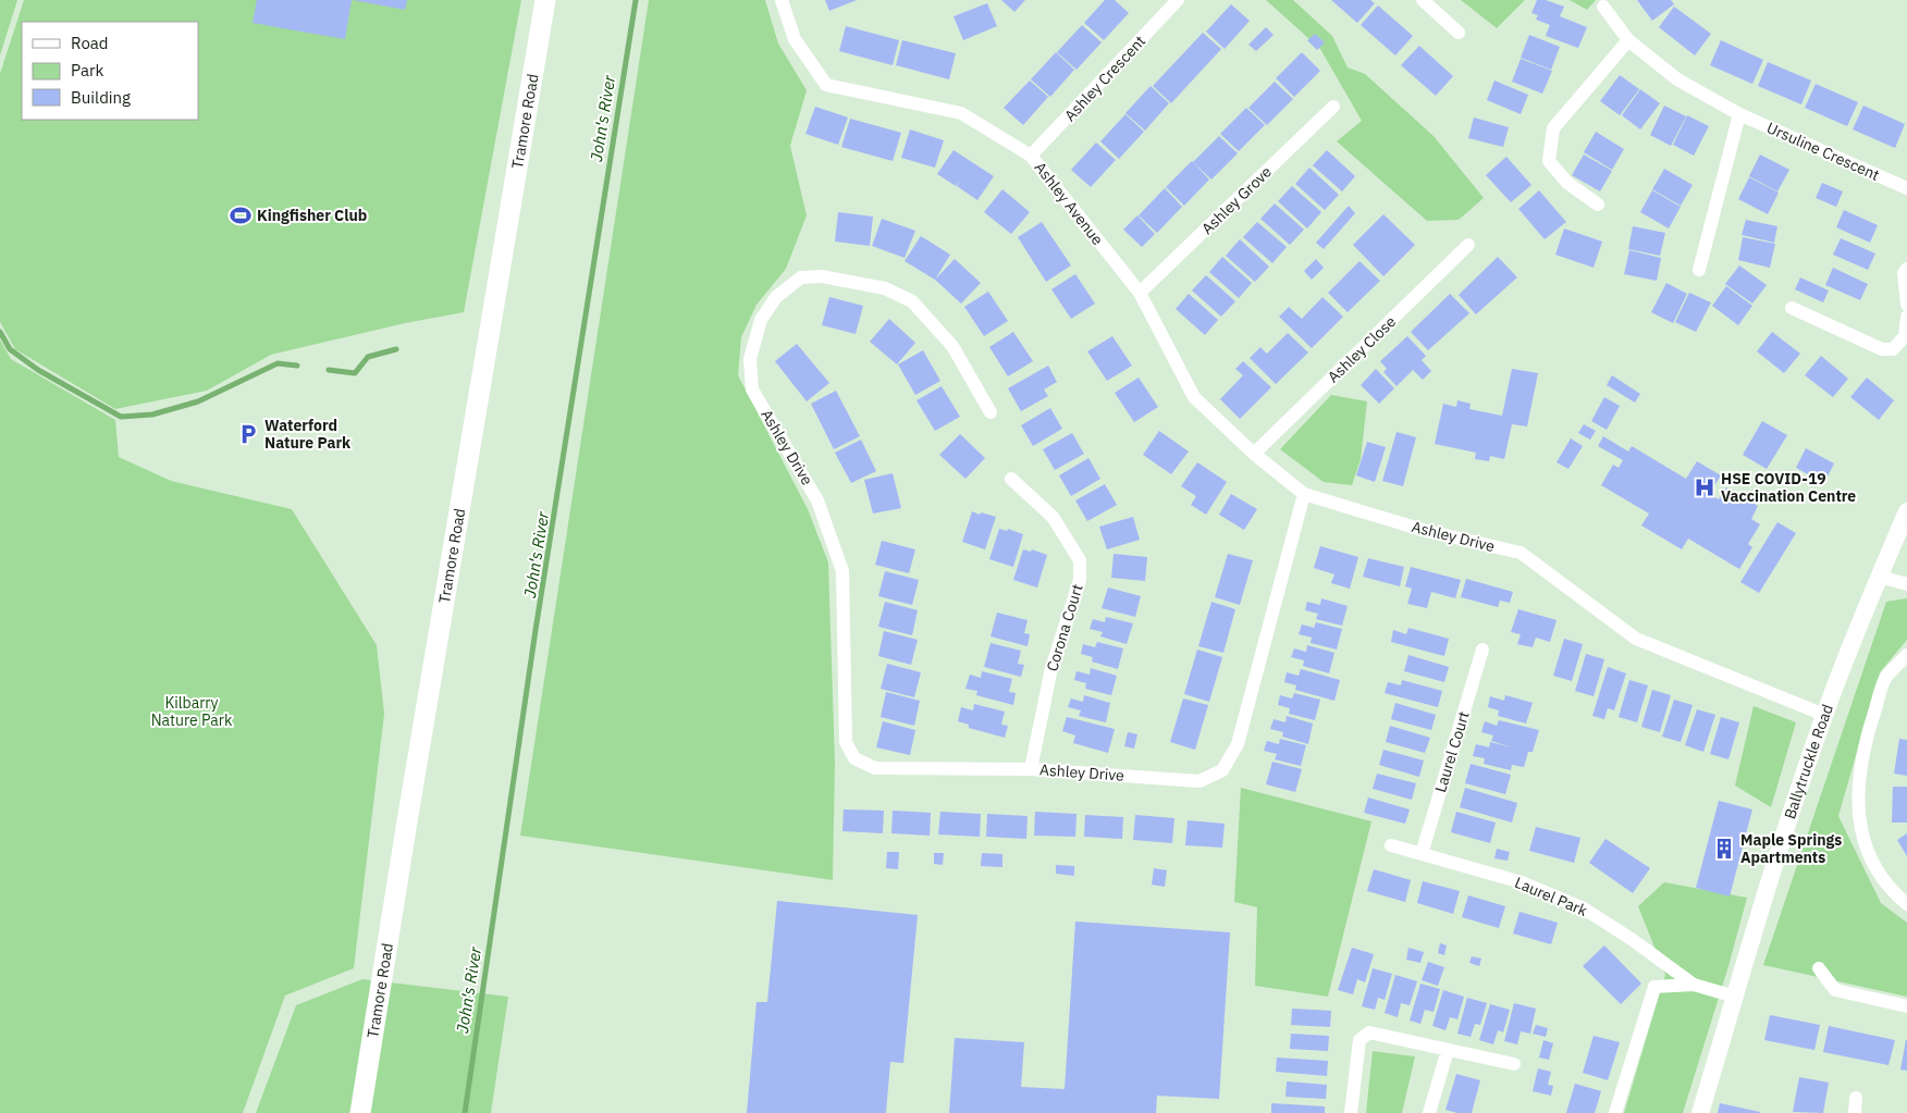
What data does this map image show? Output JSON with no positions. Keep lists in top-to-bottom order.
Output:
{
  "streets": {
    "main road": ["Tramore Road"],
    "street": [
      "Ashley Crescent",
      "Ursuline Crescent",
      "Ashley Grove",
      "Ashley Avenue",
      "Ashley Close",
      "Ashley Drive",
      "Corona Court",
      "Laurel Court",
      "Ballytruckle Road",
      "Laurel Park"
    ]
  },
  "crossings": [
    ["Ashley Crescent", "Ashley Avenue"],
    ["Ashley Grove", "Ashley Avenue"],
    ["Ashley Avenue", "Ashley Close"],
    ["Ashley Avenue", "Ashley Drive"],
    ["Ashley Drive", "Corona Court"],
    ["Ashley Drive", "Ballytruckle Road"],
    ["Laurel Court", "Laurel Park"],
    ["Ballytruckle Road", "Laurel Park"]
  ],
  "water": ["John's River"],
  "parks": ["Kilbarry Nature Park"],
  "places": {
    "sports": ["Kingfisher Club"],
    "parking": ["Waterford Nature Park"],
    "hospital": ["HSE COVID-19 Vaccination Centre"],
    "building": ["Maple Springs Apartments"]
  },
  "legend": ["Road", "Park", "Building"]
}
